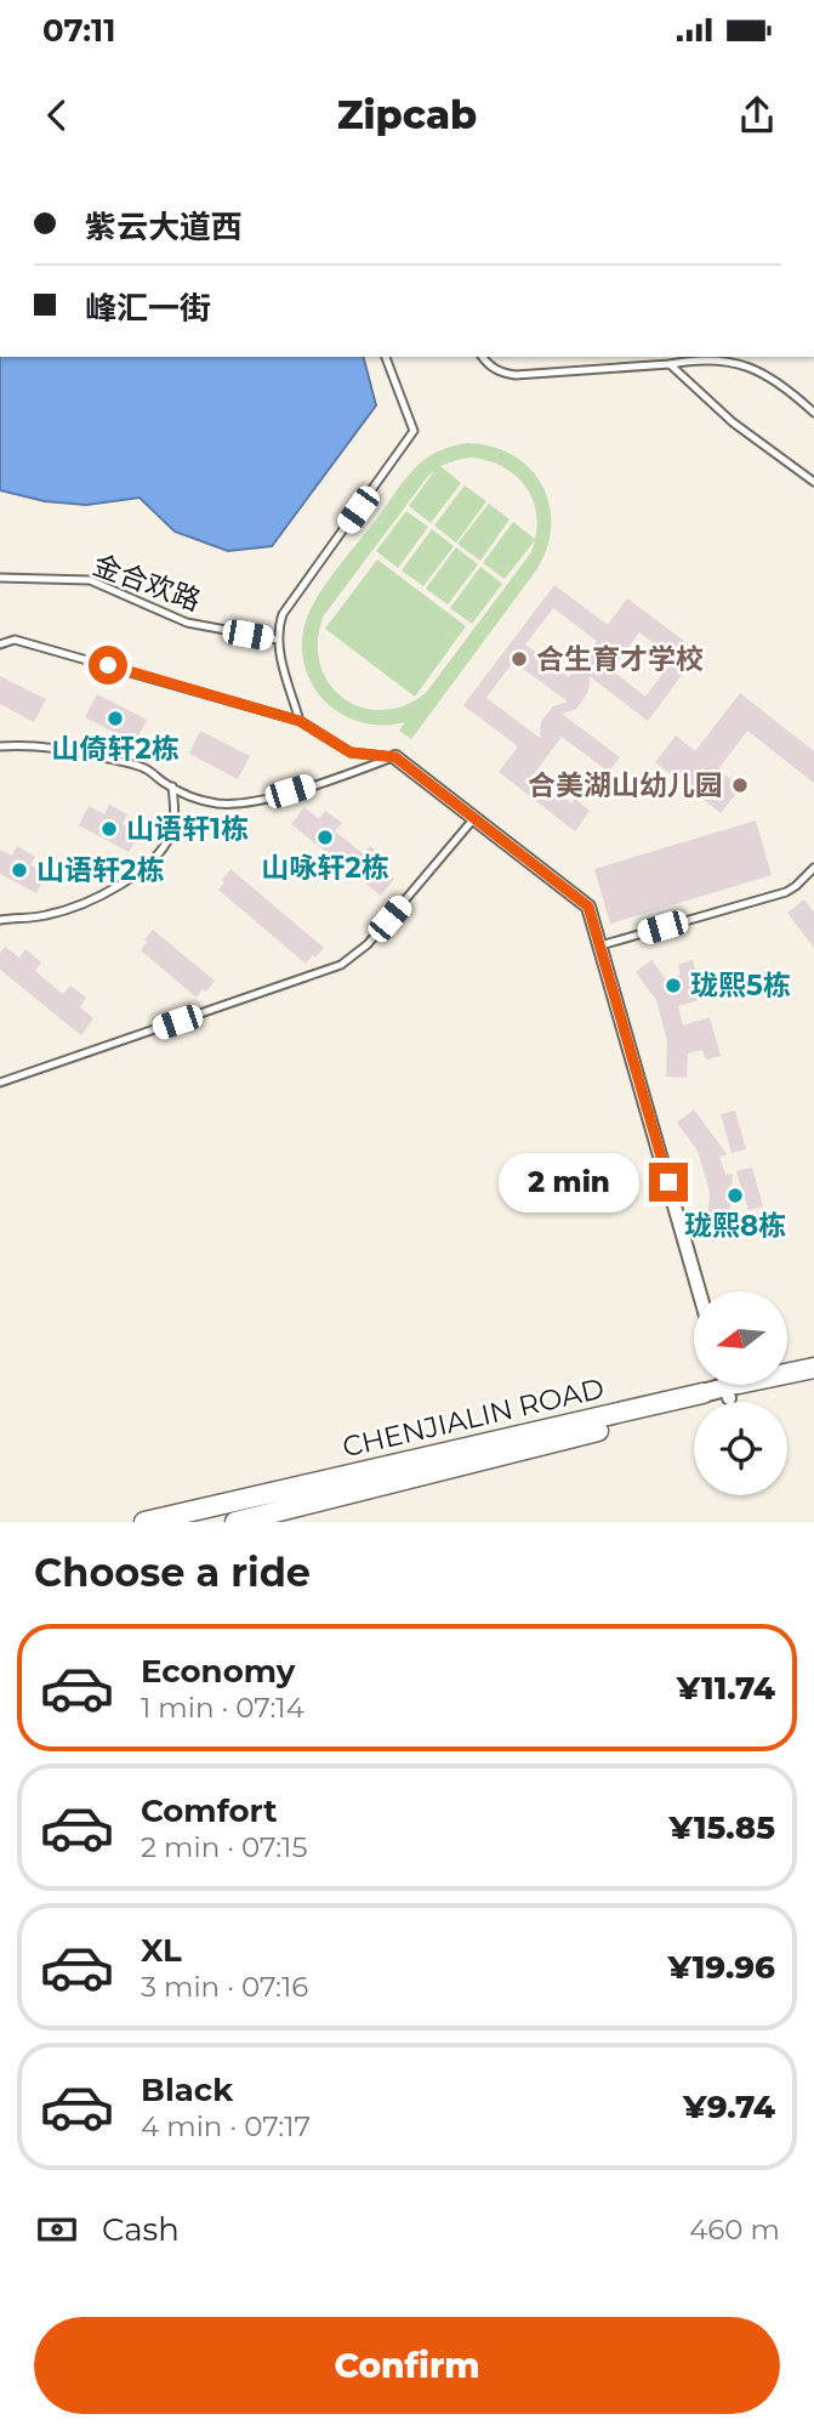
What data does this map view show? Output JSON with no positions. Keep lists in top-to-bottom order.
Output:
{
  "streets": {
    "main road": ["CHENJIALIN ROAD"],
    "lane": ["金合欢路"]
  },
  "places": [
    "合生育才学校",
    "山倚轩2栋",
    "合美湖山幼儿园",
    "山语轩1栋",
    "山咏轩2栋",
    "山语轩2栋",
    "珑熙5栋",
    "珑熙8栋"
  ],
  "north": "left",
  "page": {
    "status": "07:11",
    "header": "Zipcab",
    "banner": ["紫云大道西", "峰汇一街"],
    "bubble": "2 min",
    "heading": "Choose a ride",
    "list": [
      {
        "name": "Economy",
        "note": "1 min · 07:14",
        "value": "¥11.74"
      },
      {
        "name": "Comfort",
        "note": "2 min · 07:15",
        "value": "¥15.85"
      },
      {
        "name": "XL",
        "note": "3 min · 07:16",
        "value": "¥19.96"
      },
      {
        "name": "Black",
        "note": "4 min · 07:17",
        "value": "¥9.74"
      }
    ],
    "pay": ["Cash", "460 m"],
    "buttons": "Confirm"
  }
}
